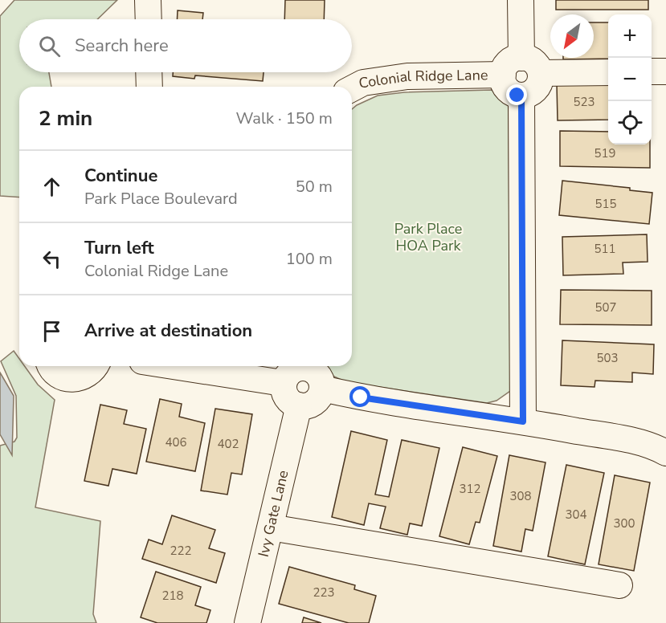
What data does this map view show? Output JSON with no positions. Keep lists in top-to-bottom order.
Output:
{
  "streets": {
    "street": ["Colonial Ridge Lane", "Ivy Gate Lane"]
  },
  "parks": ["Park Place HOA Park"],
  "house_numbers": [
    "523",
    "519",
    "515",
    "511",
    "507",
    "503",
    "406",
    "402",
    "312",
    "308",
    "304",
    "300",
    "222",
    "223",
    "218"
  ],
  "north": "bottom left",
  "page": {
    "map_buttons": ["+", "−"],
    "search": "Search here",
    "heading": ["2 min", "Walk · 150 m"],
    "list": [
      ["Continue", "Park Place Boulevard", "50 m"],
      ["Turn left", "Colonial Ridge Lane", "100 m"],
      "Arrive at destination"
    ]
  }
}
